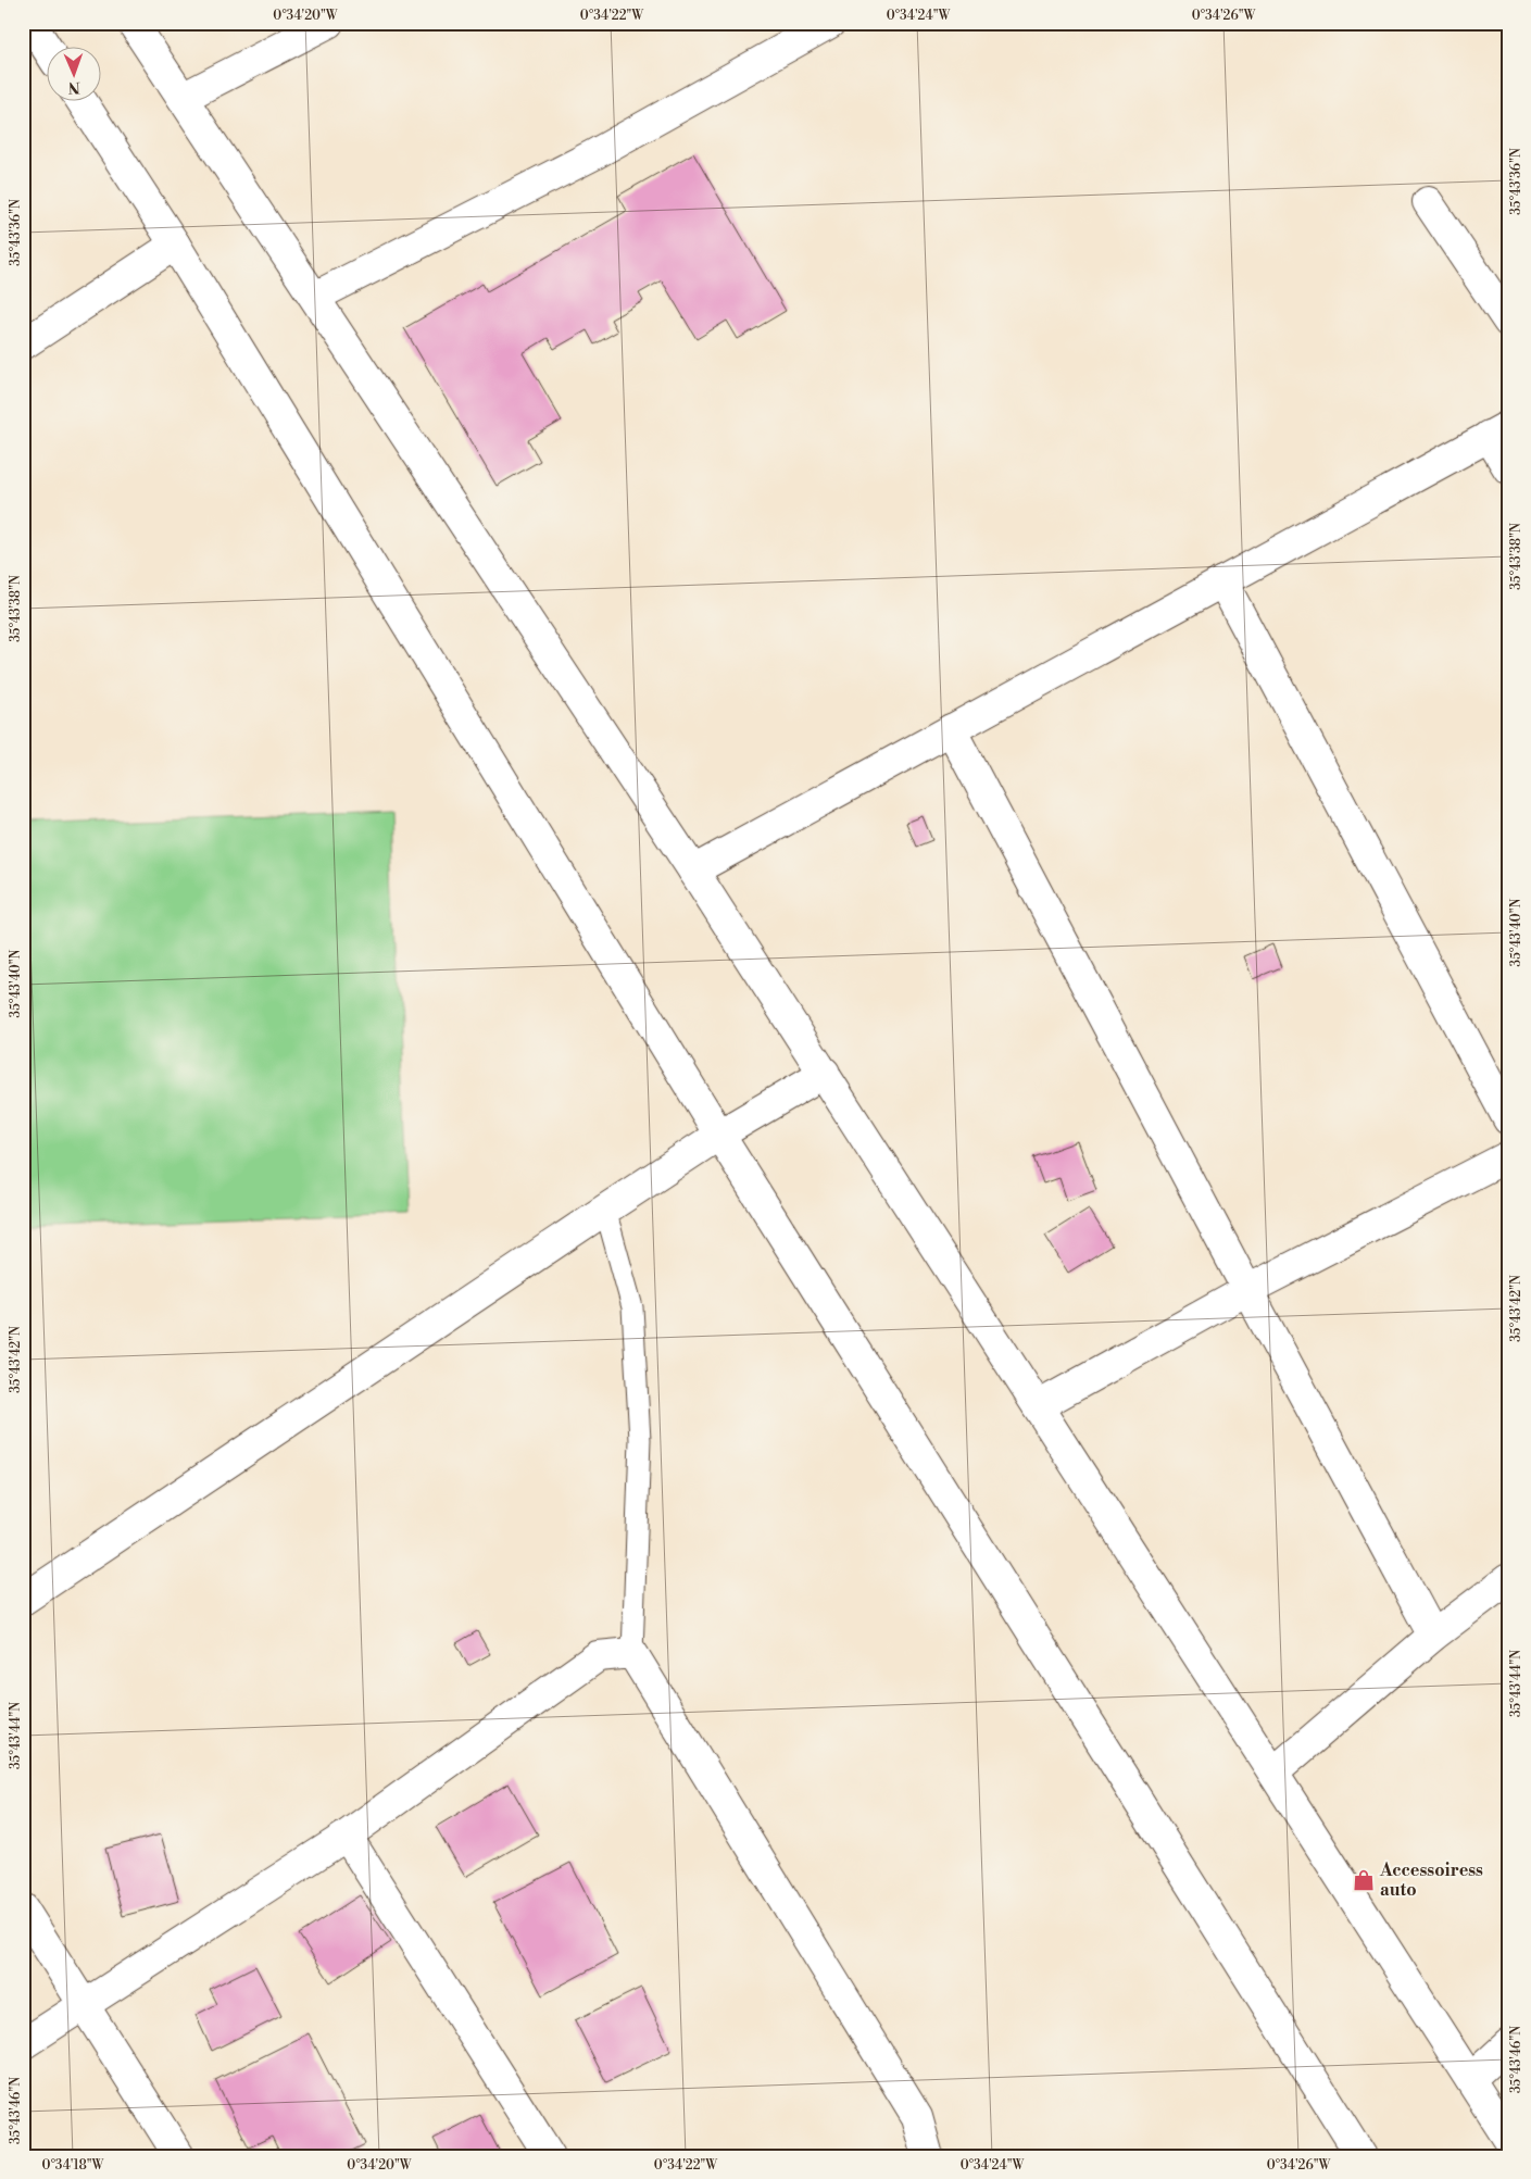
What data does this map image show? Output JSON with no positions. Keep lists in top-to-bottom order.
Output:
{
  "places": {
    "shop": ["Accessoiress auto"]
  },
  "north": "bottom",
  "coordinates": [
    "0°34'20\"W",
    "0°34'22\"W",
    "0°34'24\"W",
    "0°34'26\"W",
    "35°43'36\"N",
    "35°43'38\"N",
    "35°43'40\"N",
    "35°43'42\"N",
    "35°43'44\"N",
    "35°43'46\"N",
    "0°34'18\"W"
  ]
}
